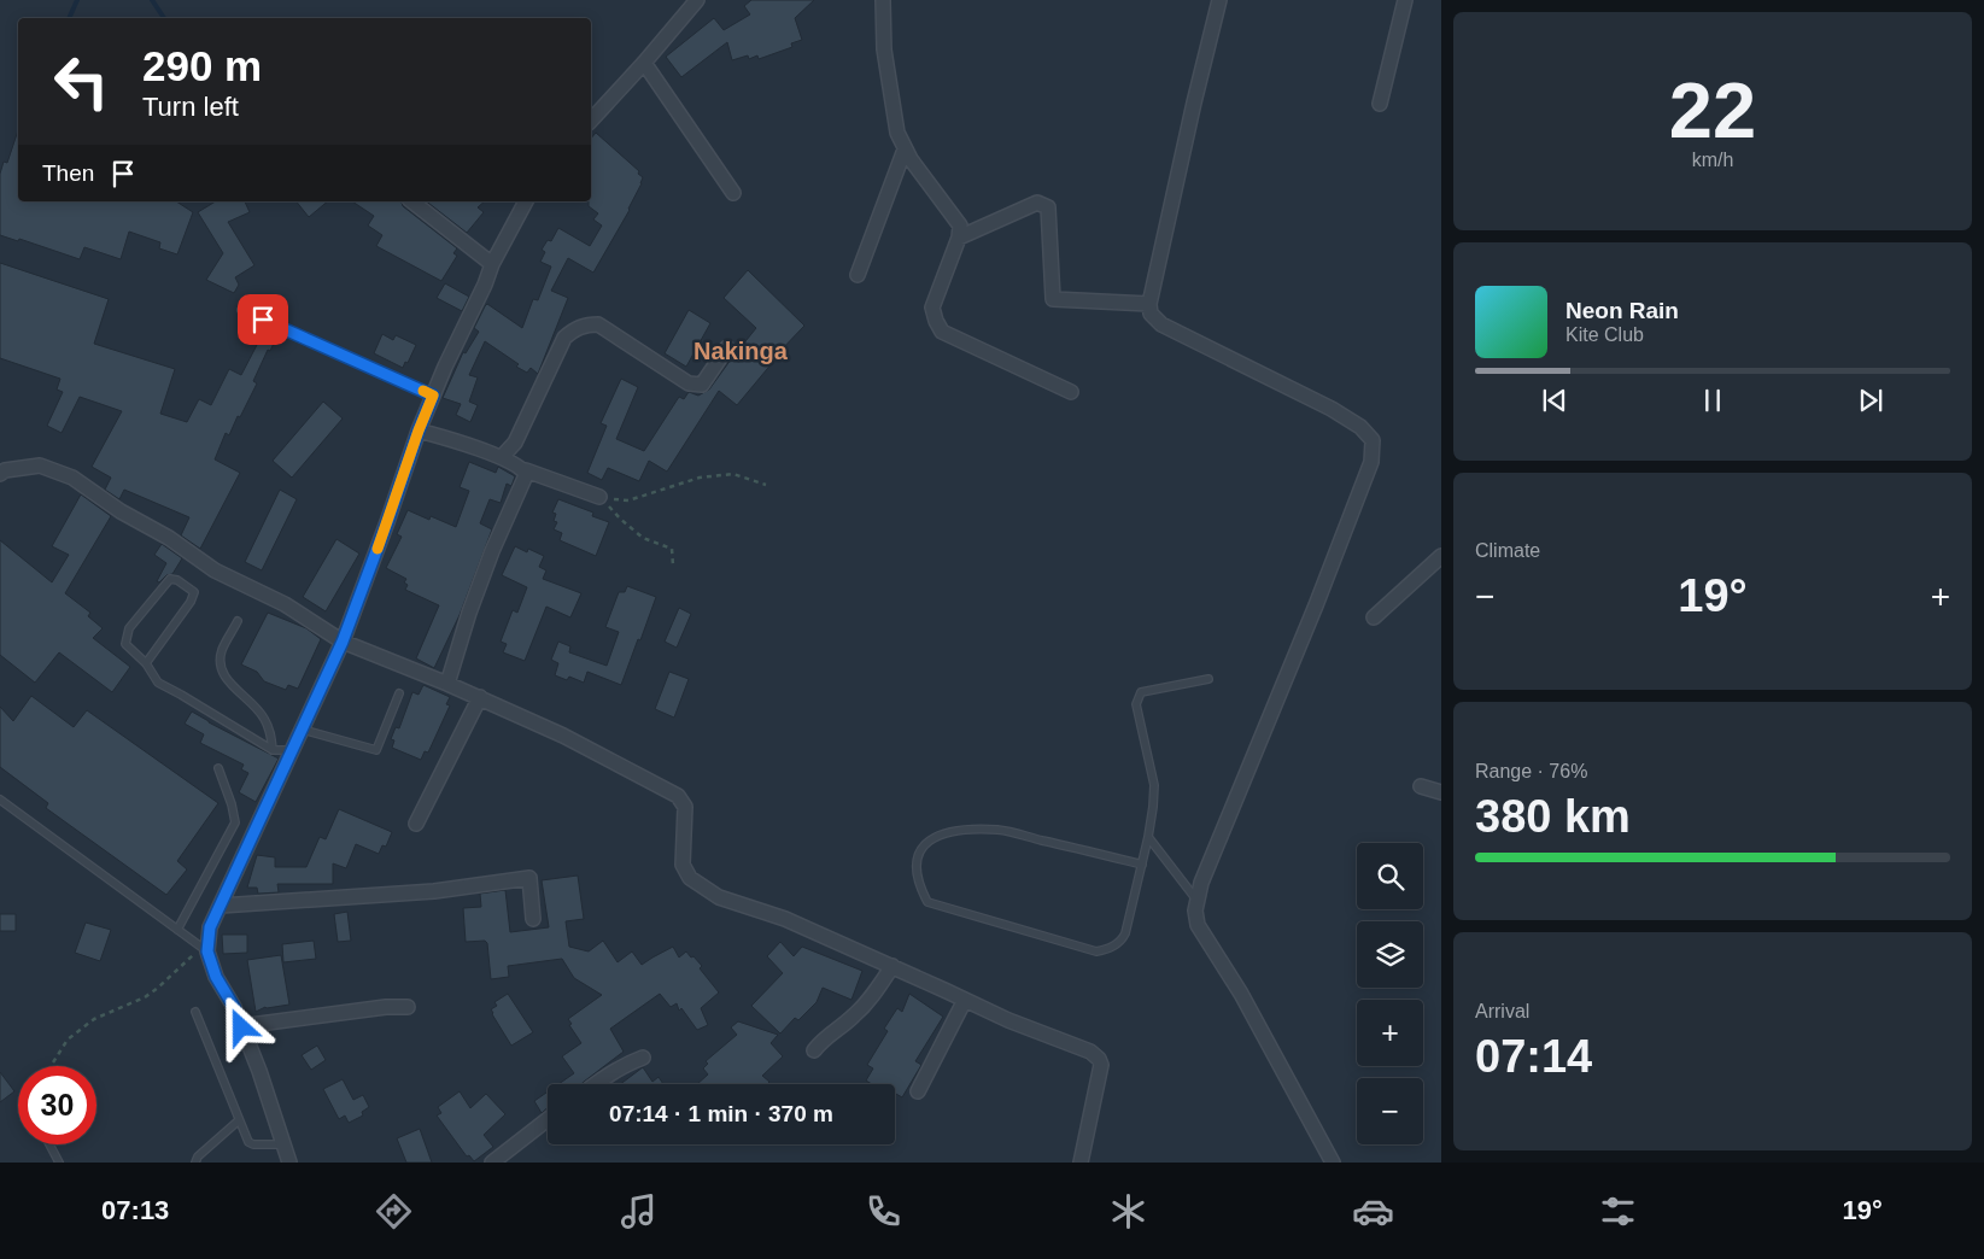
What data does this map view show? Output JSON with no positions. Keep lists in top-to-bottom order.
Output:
{
  "districts": ["Nakinga"],
  "page": {
    "tile": [
      ["22", "km/h"],
      "Climate",
      ["Range · 76%", "380 km"],
      ["Arrival", "07:14"]
    ],
    "turn": ["290 m", "Turn left"],
    "then": "Then",
    "song": ["Neon Rain", "Kite Club"],
    "heat": ["−", "19°", "+"],
    "map_buttons": ["+", "−"],
    "limit": "30",
    "trip": "07:14 · 1 min · 370 m",
    "tabs": ["07:13", "19°"]
  }
}
